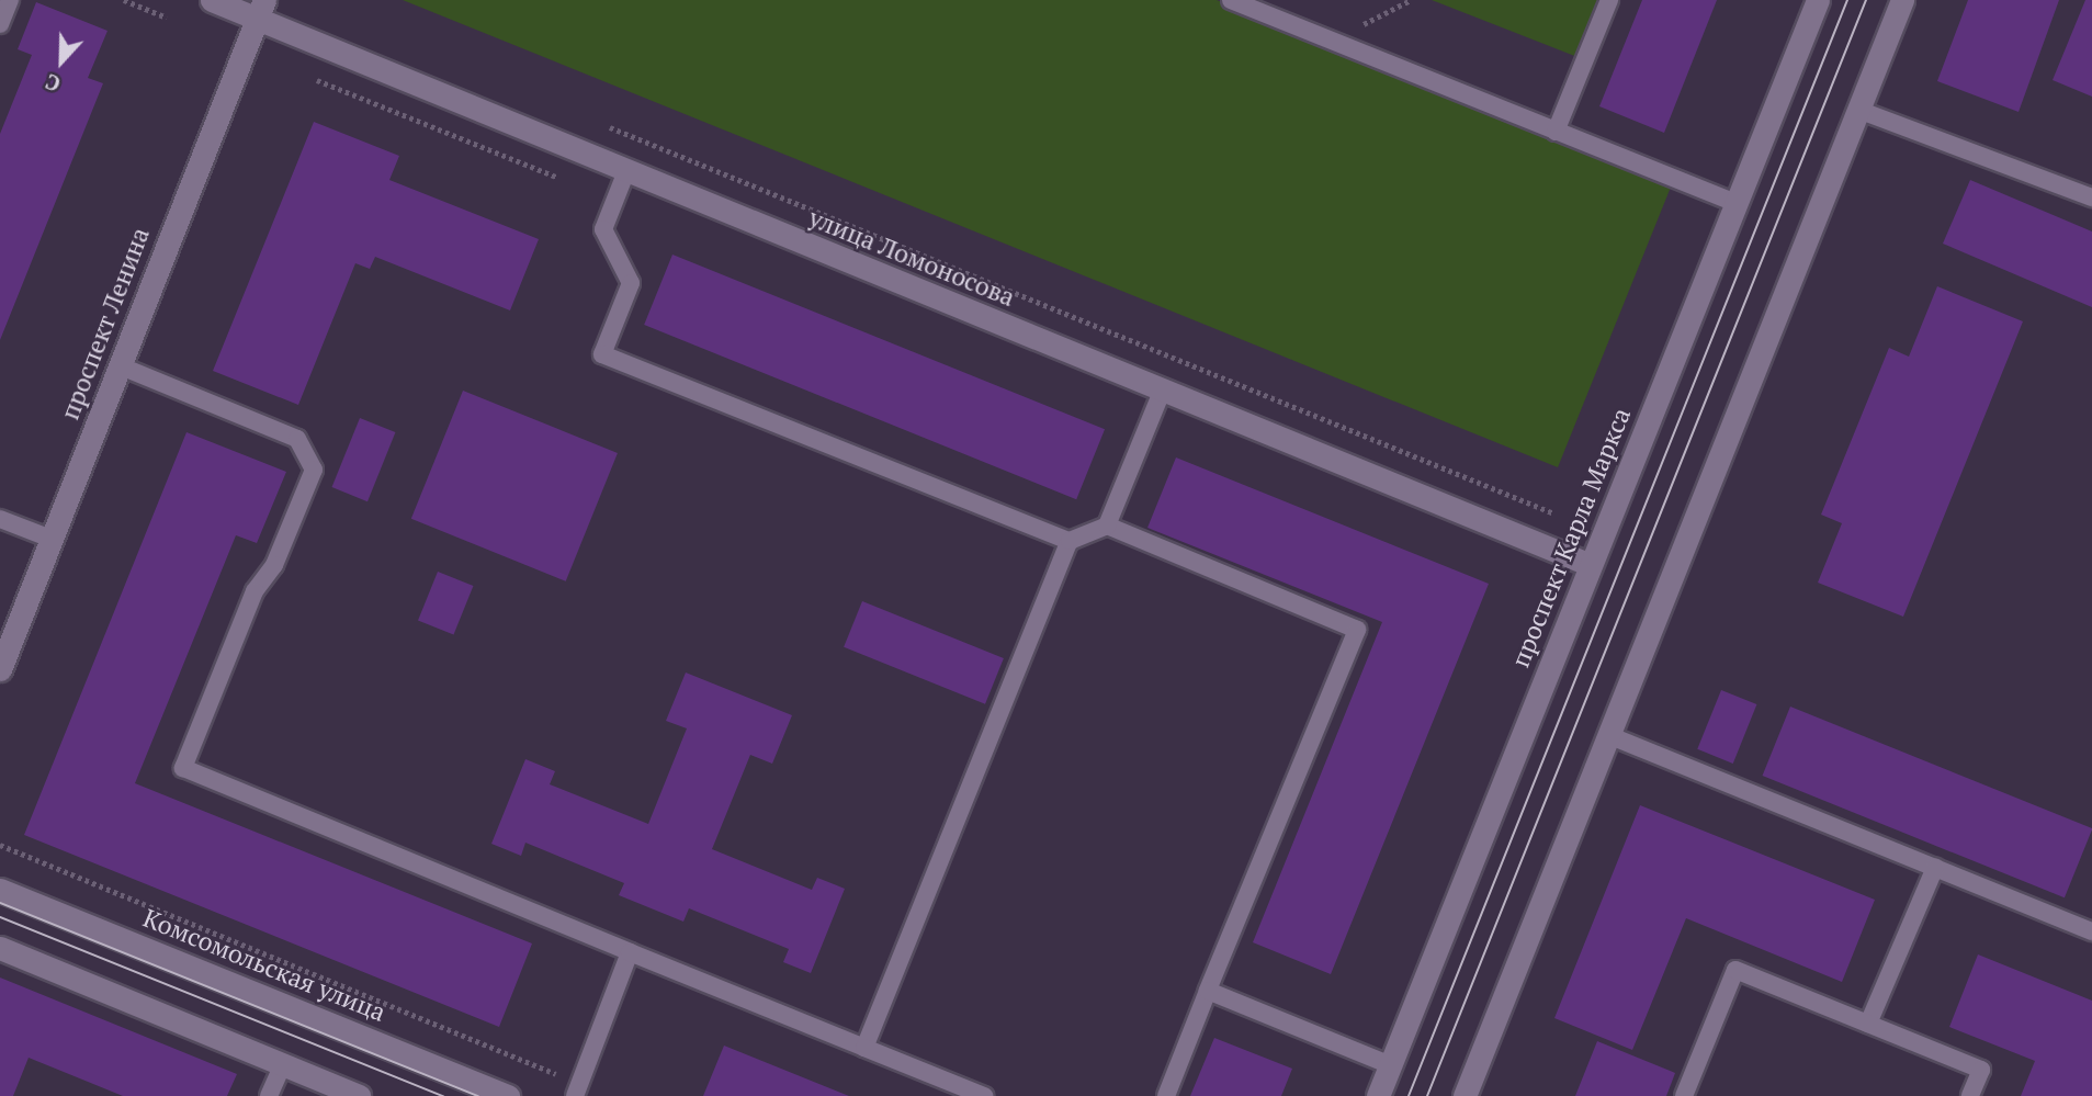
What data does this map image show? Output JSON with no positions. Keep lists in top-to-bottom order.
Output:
{
  "streets": {
    "main road": [
      "улица Ломоносова",
      "проспект Ленина",
      "проспект Карла Маркса",
      "Комсомольская улица"
    ]
  },
  "crossings": [
    ["улица Ломоносова", "проспект Ленина"],
    ["улица Ломоносова", "проспект Карла Маркса"]
  ],
  "north": "bottom"
}
